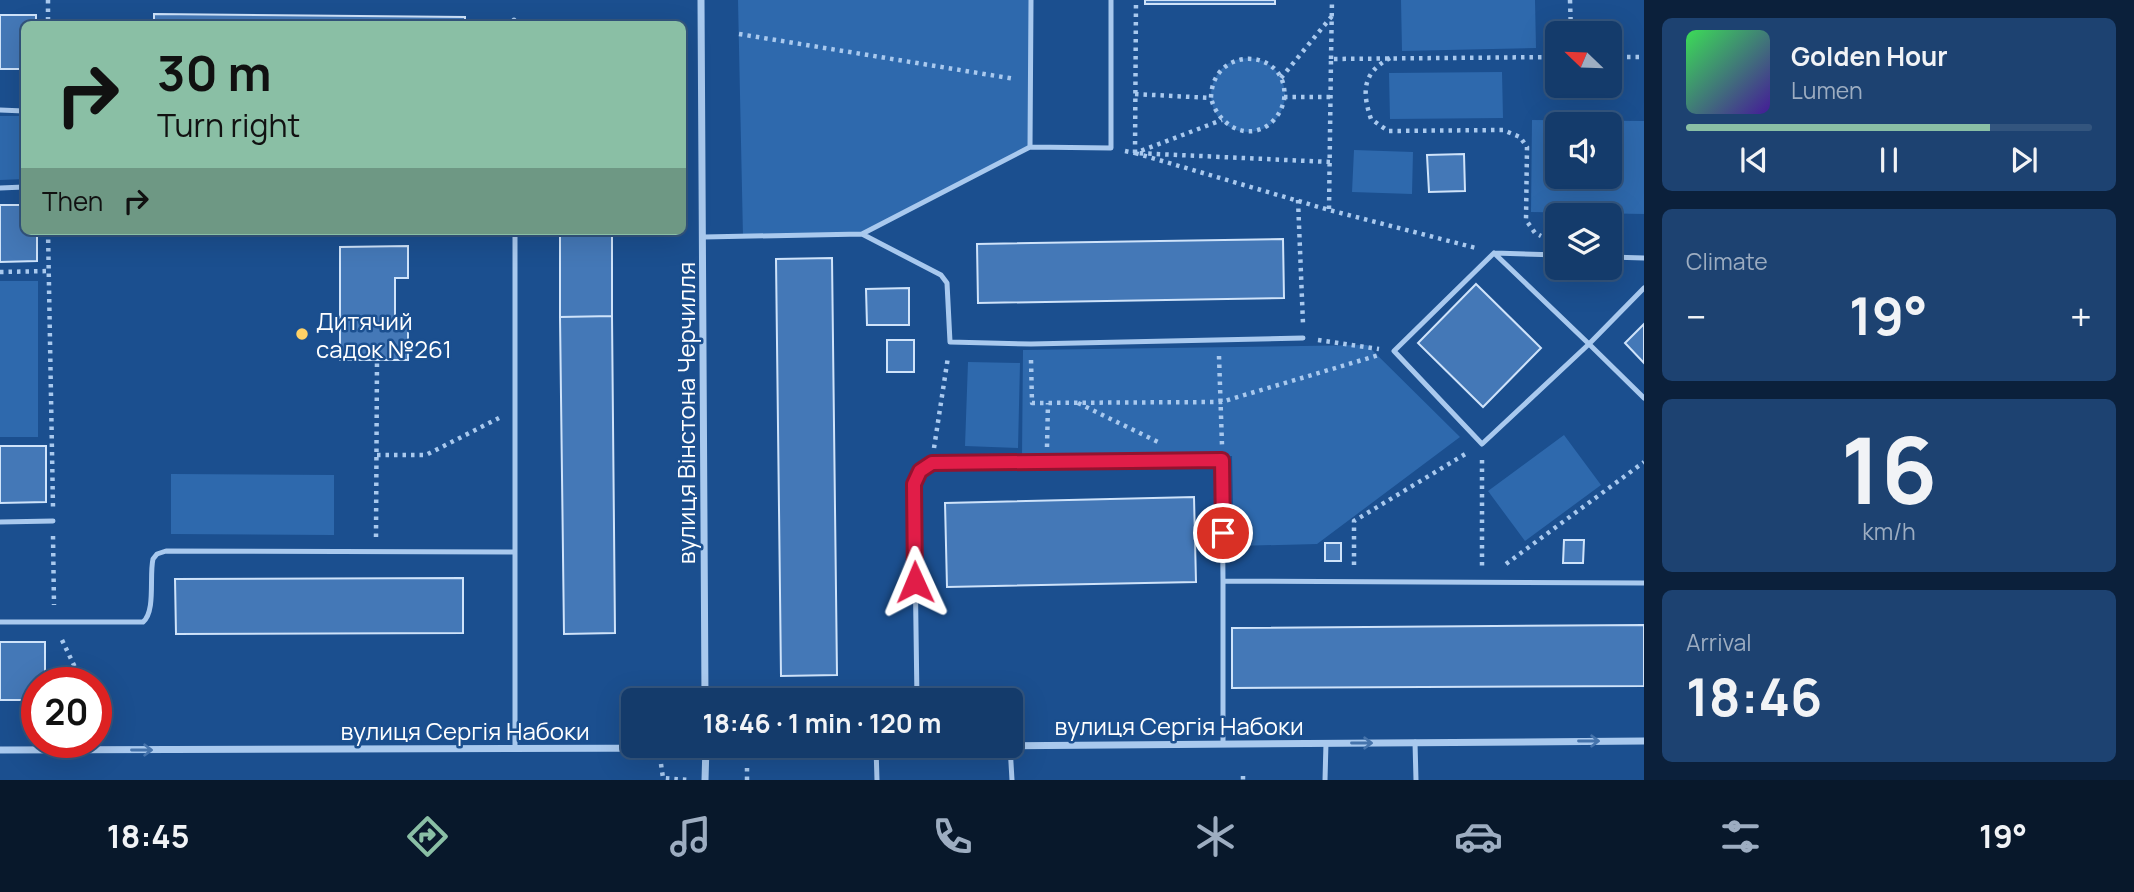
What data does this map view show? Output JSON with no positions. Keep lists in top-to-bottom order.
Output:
{
  "streets": {
    "street": ["вулиця Вінстона Черчилля", "вулиця Сергія Набоки"]
  },
  "one_way": ["вулиця Сергія Набоки"],
  "places": ["Дитячий садок №261"],
  "north": "top left",
  "page": {
    "turn": ["30 m", "Turn right"],
    "song": ["Golden Hour", "Lumen"],
    "then": "Then",
    "tile": [
      "Climate",
      ["16", "km/h"],
      ["Arrival", "18:46"]
    ],
    "heat": ["−", "19°", "+"],
    "limit": "20",
    "trip": "18:46 · 1 min · 120 m",
    "tabs": ["18:45", "19°"]
  }
}
